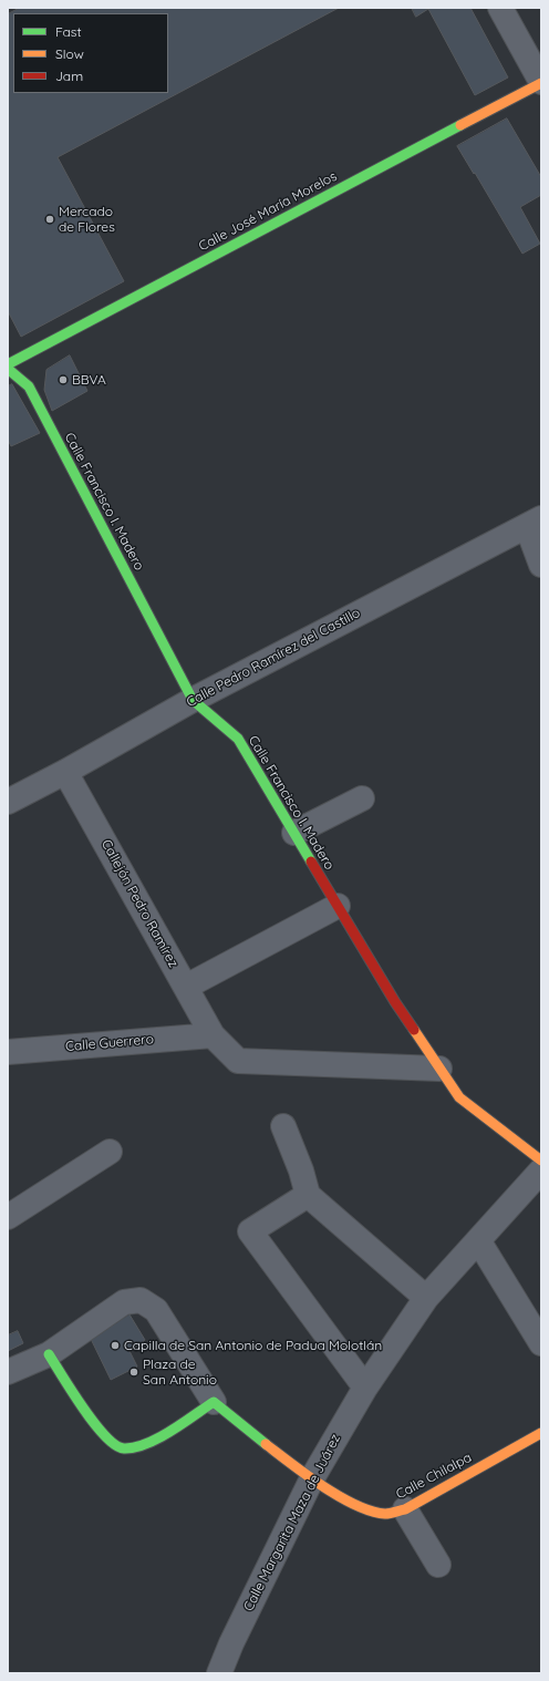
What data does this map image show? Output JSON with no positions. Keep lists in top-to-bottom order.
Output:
{
  "streets": {
    "street": [
      "Calle José María Morelos",
      "Calle Francisco I. Madero",
      "Calle Pedro Ramírez del Castillo",
      "Callejón Pedro Ramírez",
      "Calle Guerrero",
      "Calle Chilalpa",
      "Calle Margarita Maza de Juárez"
    ]
  },
  "crossings": [
    ["Calle Francisco I. Madero", "Calle Pedro Ramírez del Castillo"],
    ["Calle Francisco I. Madero", "Callejón Pedro Ramírez"],
    ["Calle Pedro Ramírez del Castillo", "Callejón Pedro Ramírez"],
    ["Callejón Pedro Ramírez", "Calle Guerrero"],
    ["Calle Chilalpa", "Calle Margarita Maza de Juárez"]
  ],
  "places": [
    "Mercado de Flores",
    "BBVA",
    "Capilla de San Antonio de Padua Molotlán",
    "Plaza de San Antonio"
  ],
  "legend": ["Fast", "Slow", "Jam"]
}
